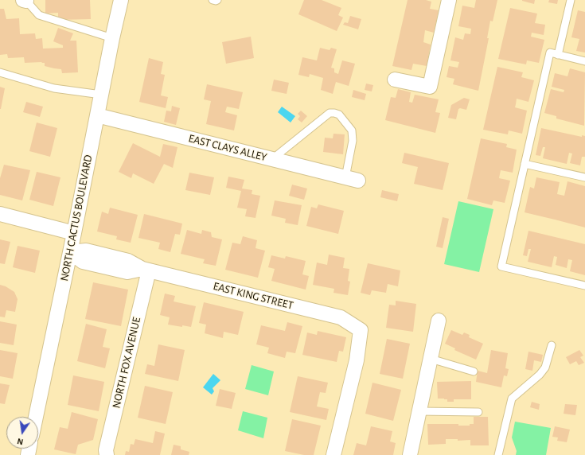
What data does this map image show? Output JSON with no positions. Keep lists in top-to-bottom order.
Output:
{
  "streets": {
    "street": [
      "EAST CLAYS ALLEY",
      "NORTH CACTUS BOULEVARD",
      "EAST KING STREET",
      "NORTH FOX AVENUE"
    ]
  },
  "crossings": [
    ["EAST CLAYS ALLEY", "NORTH CACTUS BOULEVARD"],
    ["NORTH CACTUS BOULEVARD", "EAST KING STREET"],
    ["EAST KING STREET", "NORTH FOX AVENUE"]
  ],
  "north": "bottom"
}
